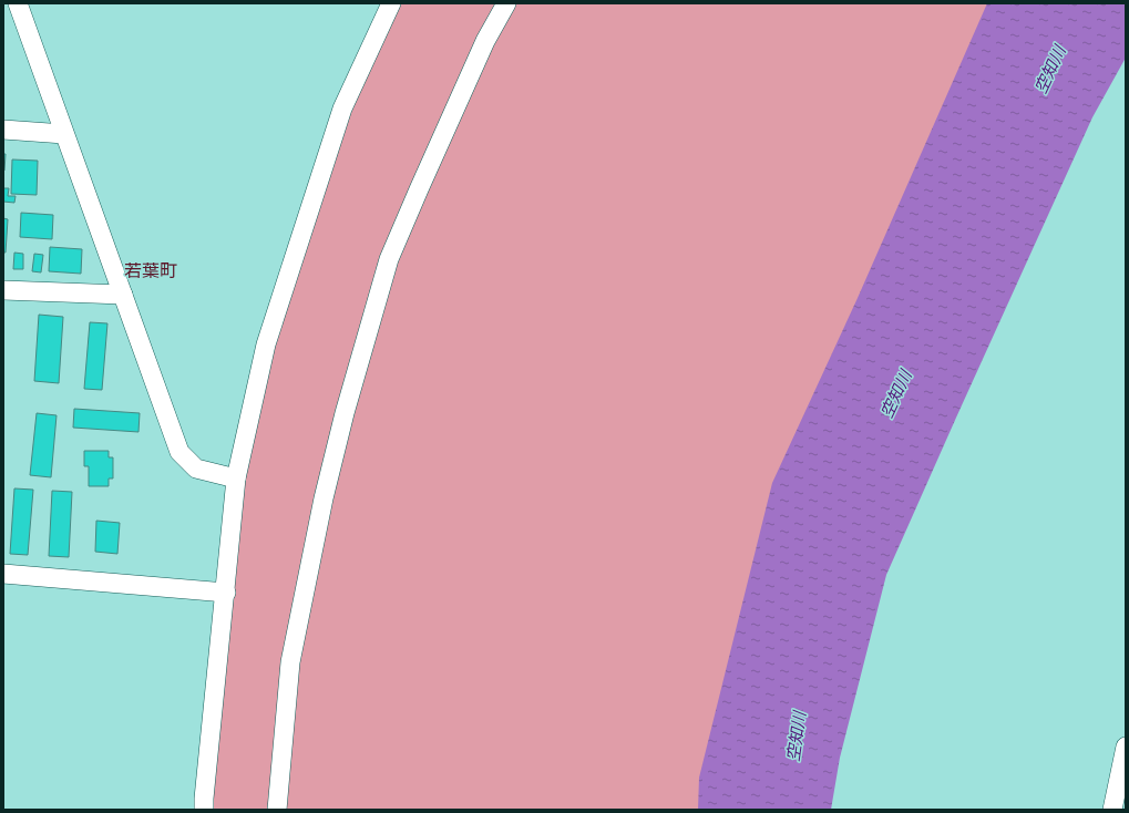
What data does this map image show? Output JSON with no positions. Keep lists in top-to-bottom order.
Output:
{
  "districts": ["若葉町"],
  "water": ["空知川"]
}
